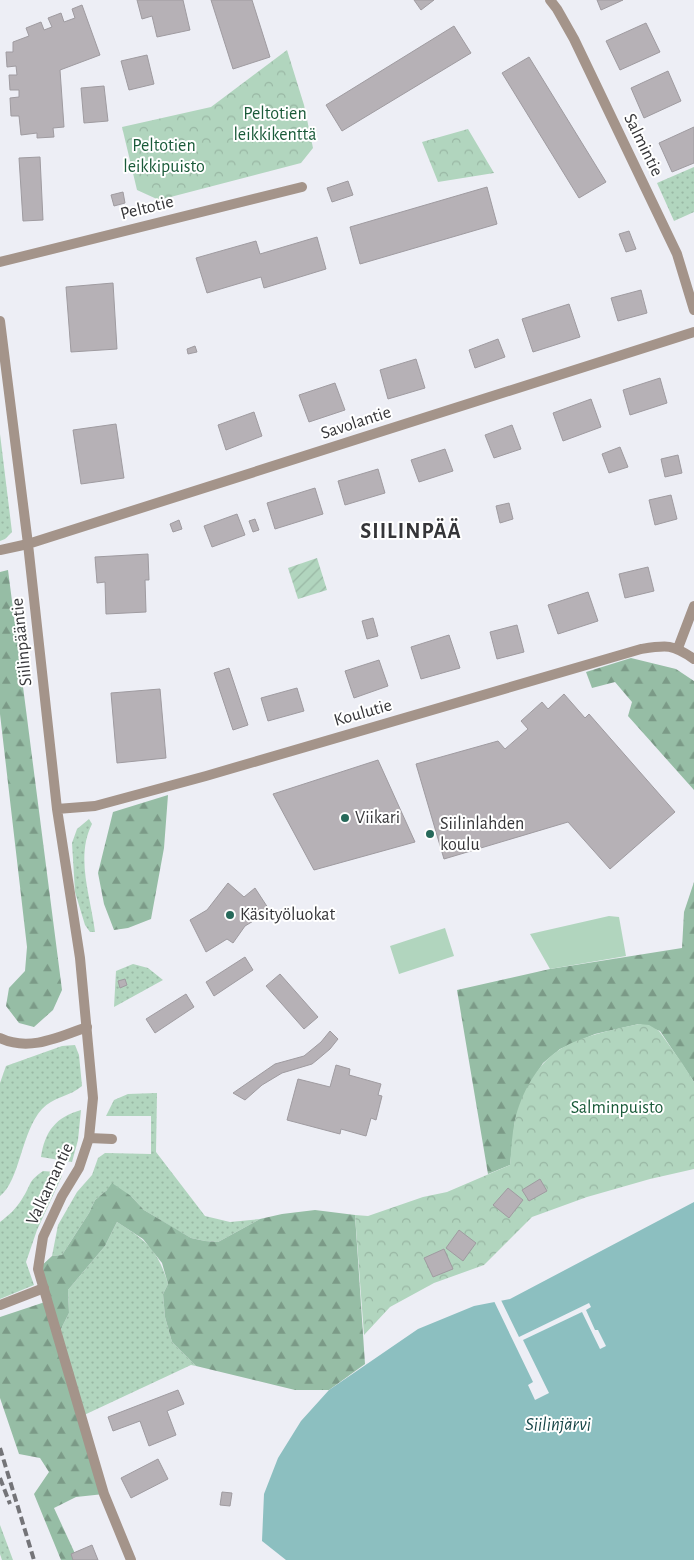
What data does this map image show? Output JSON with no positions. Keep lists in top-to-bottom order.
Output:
{
  "streets": {
    "street": [
      "Salmintie",
      "Peltotie",
      "Savolantie",
      "Siilinpääntie",
      "Koulutie",
      "Valkamantie"
    ]
  },
  "crossings": [
    ["Savolantie", "Siilinpääntie"],
    ["Siilinpääntie", "Koulutie"],
    ["Siilinpääntie", "Valkamantie"],
    ["Koulutie", "Valkamantie"]
  ],
  "districts": ["SIILINPÄÄ"],
  "water": ["Siilinjärvi"],
  "parks": ["Peltotien leikkikenttä", "Peltotien leikkipuisto", "Salminpuisto"],
  "places": ["Viikari", "Siilinlahden koulu", "Käsityöluokat"]
}
